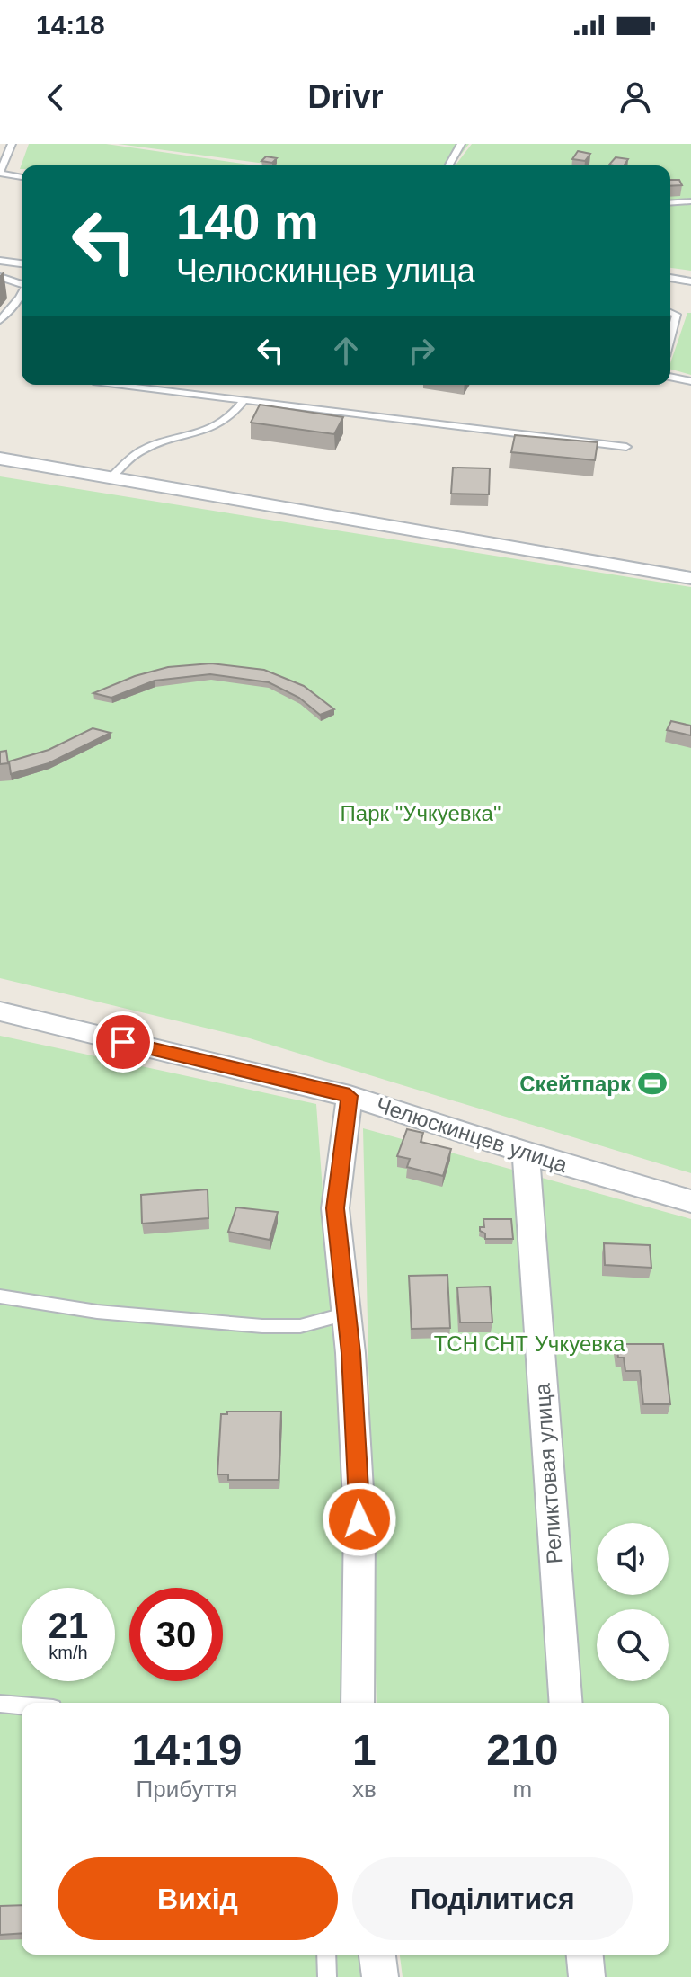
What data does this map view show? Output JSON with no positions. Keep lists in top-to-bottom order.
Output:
{
  "streets": {
    "street": ["Челюскинцев улица", "Реликтовая улица"]
  },
  "crossings": [
    ["Челюскинцев улица", "Реликтовая улица"]
  ],
  "parks": ["Парк \"Учкуевка\"", "ТСН СНТ Учкуевка"],
  "places": {
    "sports": ["Скейтпарк"]
  },
  "page": {
    "status": "14:18",
    "header": "Drivr",
    "turn": ["140 m", "Челюскинцев улица"],
    "speed": "21 km/h",
    "limit": "30",
    "eta": [
      "14:19",
      "Прибуття",
      "1",
      "хв",
      "210",
      "m"
    ],
    "buttons": ["Вихід", "Поділитися"]
  }
}
